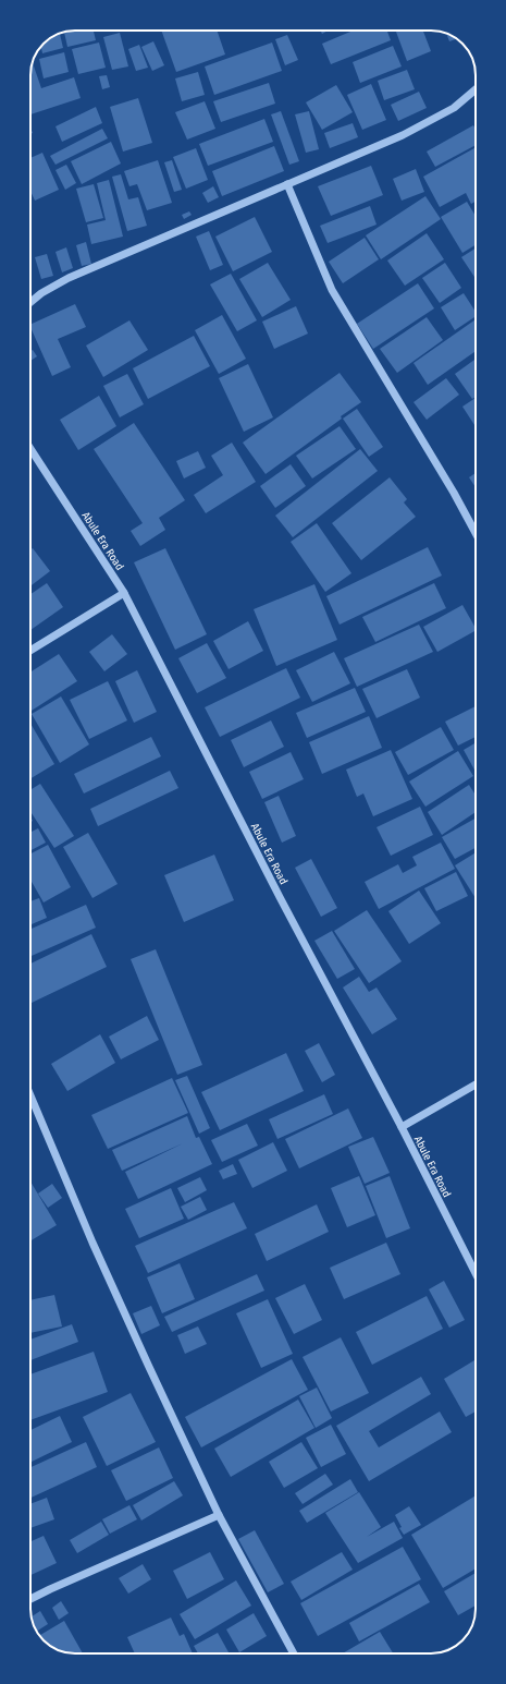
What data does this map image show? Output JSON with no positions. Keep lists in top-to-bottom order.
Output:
{
  "streets": {
    "street": ["Abule Era Road"]
  }
}
